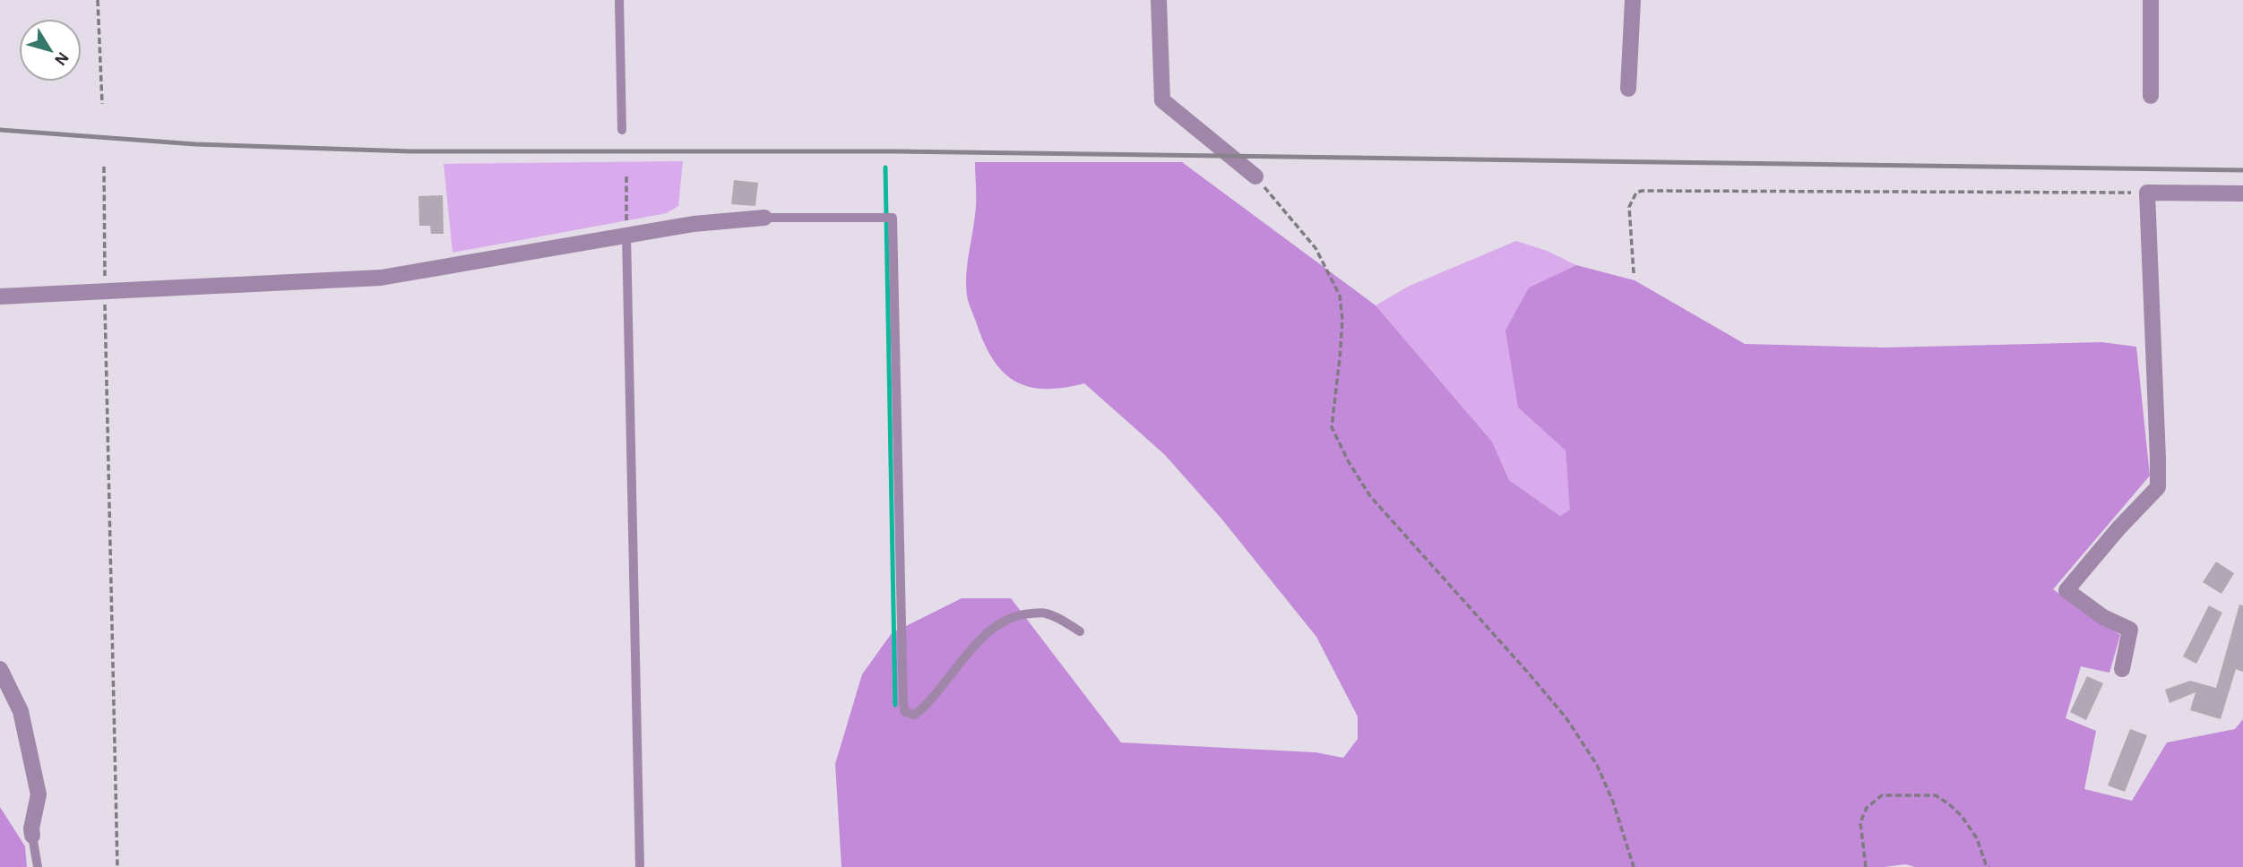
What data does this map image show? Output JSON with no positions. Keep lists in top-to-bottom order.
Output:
{
  "north": "bottom right"
}
